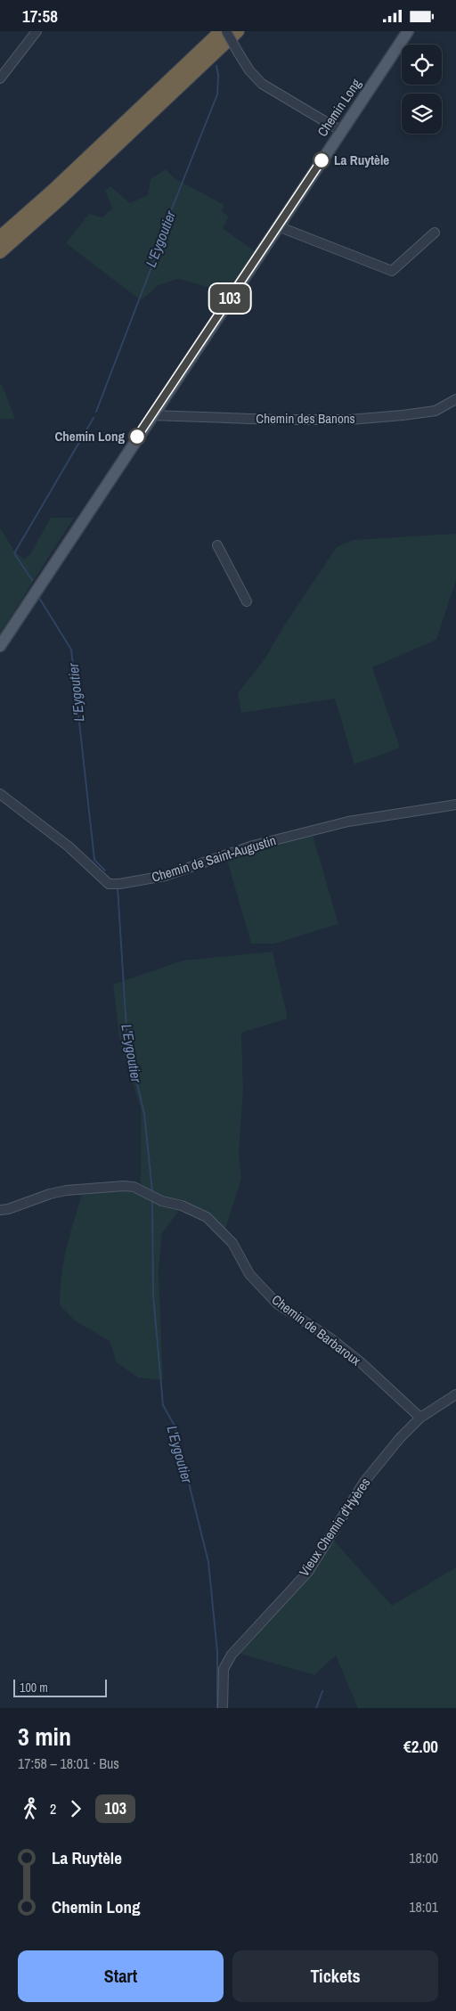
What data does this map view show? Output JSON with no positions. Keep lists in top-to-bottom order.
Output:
{
  "streets": {
    "main road": ["Chemin Long"],
    "street": [
      "Chemin des Banons",
      "Chemin de Saint-Augustin",
      "Chemin de Barbaroux",
      "Vieux Chemin d'Hyères"
    ]
  },
  "crossings": [
    ["Chemin Long", "Chemin des Banons"],
    ["Chemin de Barbaroux", "Vieux Chemin d'Hyères"]
  ],
  "water": ["L'Eygoutier"],
  "places": ["La Ruytèle", "Chemin Long"],
  "lines": ["bus line 103"],
  "scale_bar": "100 m",
  "page": {
    "status": "17:58",
    "on_map": "103",
    "scale": "100 m",
    "heading": ["3 min", "17:58 – 18:01 · Bus", "€2.00"],
    "legs": ["2", "103"],
    "list": [
      {
        "name": "La Ruytèle",
        "value": "18:00"
      },
      {
        "name": "Chemin Long",
        "value": "18:01"
      }
    ],
    "buttons": ["Start", "Tickets"]
  }
}
